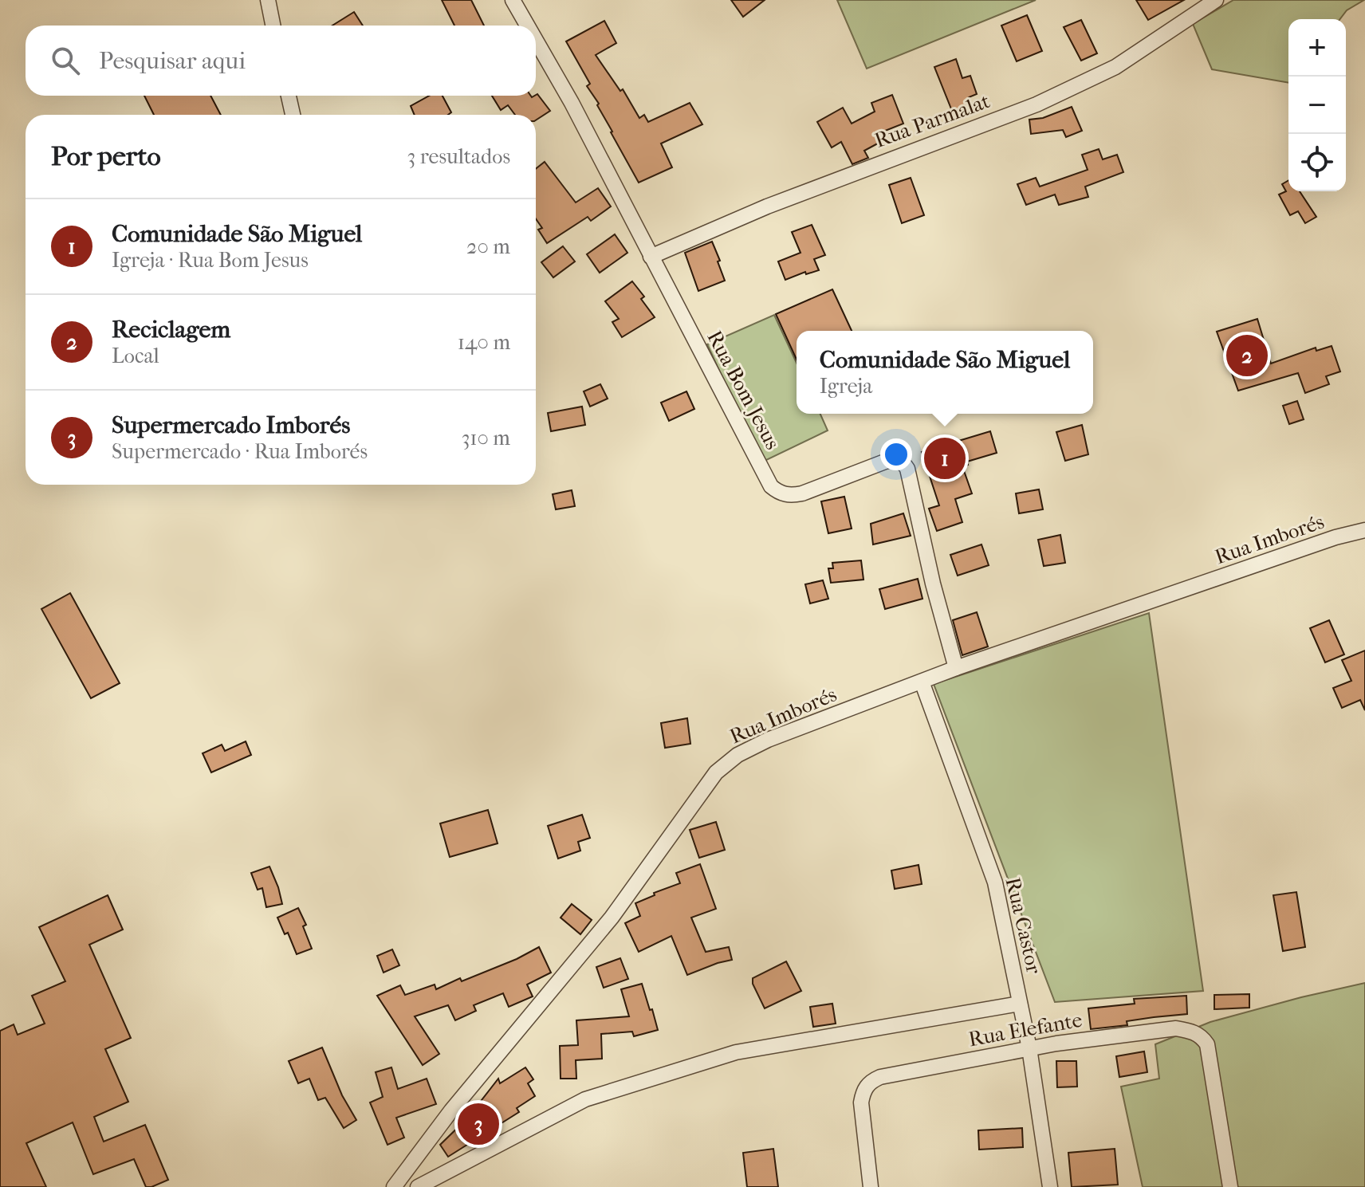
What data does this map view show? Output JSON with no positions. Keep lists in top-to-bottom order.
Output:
{
  "streets": {
    "street": [
      "Rua Parmalat",
      "Rua Bom Jesus",
      "Rua Imborés",
      "Rua Castor",
      "Rua Elefante"
    ]
  },
  "crossings": [
    ["Rua Parmalat", "Rua Bom Jesus"],
    ["Rua Bom Jesus", "Rua Imborés"],
    ["Rua Imborés", "Rua Castor"],
    ["Rua Castor", "Rua Elefante"]
  ],
  "page": {
    "map_buttons": ["+", "−"],
    "search": "Pesquisar aqui",
    "heading": ["Por perto", "3 resultados"],
    "list": [
      {
        "mark": "1",
        "name": "Comunidade São Miguel",
        "note": "Igreja · Rua Bom Jesus",
        "value": "20 m"
      },
      {
        "mark": "2",
        "name": "Reciclagem",
        "note": "Local",
        "value": "140 m"
      },
      {
        "mark": "3",
        "name": "Supermercado Imborés",
        "note": "Supermercado · Rua Imborés",
        "value": "310 m"
      }
    ],
    "popup": ["Comunidade São Miguel", "Igreja"],
    "pins": ["2", "1", "3"]
  }
}
